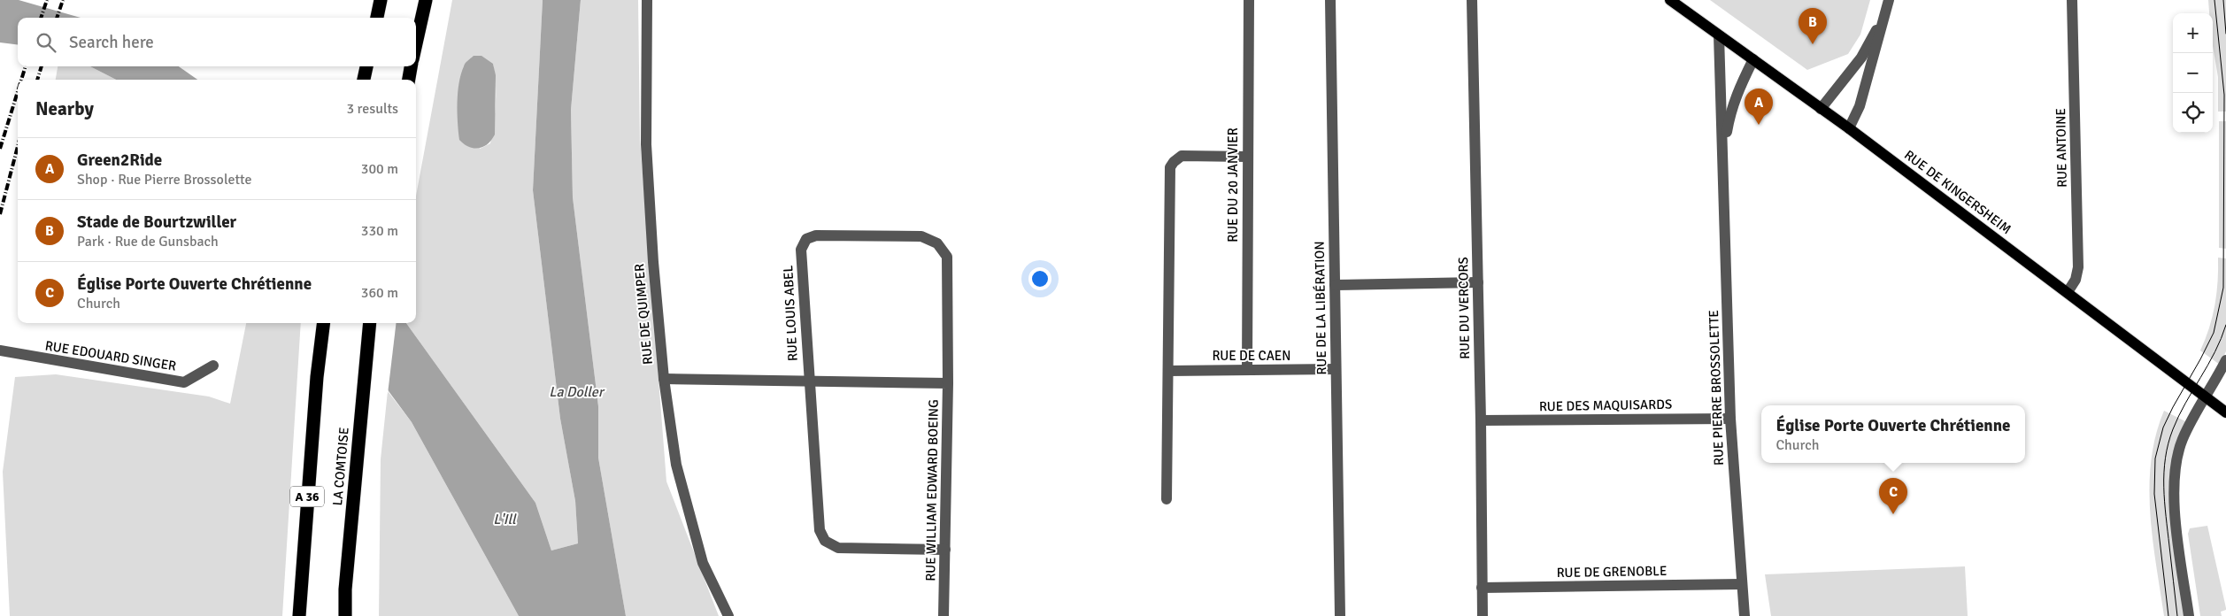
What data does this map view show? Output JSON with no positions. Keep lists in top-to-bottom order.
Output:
{
  "streets": {
    "highway": ["LA COMTOISE", "A 36"],
    "main road": ["RUE DE KINGERSHEIM"],
    "street": [
      "RUE ANTOINE",
      "RUE DU 20 JANVIER",
      "RUE DE LA LIBÉRATION",
      "RUE DU VERCORS",
      "RUE LOUIS ABEL",
      "RUE DE QUIMPER",
      "RUE EDOUARD SINGER",
      "RUE DE CAEN",
      "RUE PIERRE BROSSOLETTE",
      "RUE DES MAQUISARDS",
      "RUE WILLIAM EDWARD BOEING",
      "RUE DE GRENOBLE"
    ]
  },
  "crossings": [
    ["RUE ANTOINE", "RUE DE KINGERSHEIM"],
    ["RUE DU 20 JANVIER", "RUE DE CAEN"],
    ["RUE DE KINGERSHEIM", "RUE PIERRE BROSSOLETTE"],
    ["RUE DE LA LIBÉRATION", "RUE DE CAEN"],
    ["RUE DU VERCORS", "RUE DES MAQUISARDS"],
    ["RUE DU VERCORS", "RUE DE GRENOBLE"],
    ["RUE LOUIS ABEL", "RUE WILLIAM EDWARD BOEING"],
    ["RUE DE QUIMPER", "RUE WILLIAM EDWARD BOEING"],
    ["RUE PIERRE BROSSOLETTE", "RUE DES MAQUISARDS"],
    ["RUE PIERRE BROSSOLETTE", "RUE DE GRENOBLE"]
  ],
  "water": ["La Doller", "L'Ill"],
  "page": {
    "pins": ["B", "A", "C"],
    "map_buttons": ["+", "−"],
    "search": "Search here",
    "heading": ["Nearby", "3 results"],
    "list": [
      {
        "mark": "A",
        "name": "Green2Ride",
        "note": "Shop · Rue Pierre Brossolette",
        "value": "300 m"
      },
      {
        "mark": "B",
        "name": "Stade de Bourtzwiller",
        "note": "Park · Rue de Gunsbach",
        "value": "330 m"
      },
      {
        "mark": "C",
        "name": "Église Porte Ouverte Chrétienne",
        "note": "Church",
        "value": "360 m"
      }
    ],
    "popup": ["Église Porte Ouverte Chrétienne", "Church"]
  }
}
